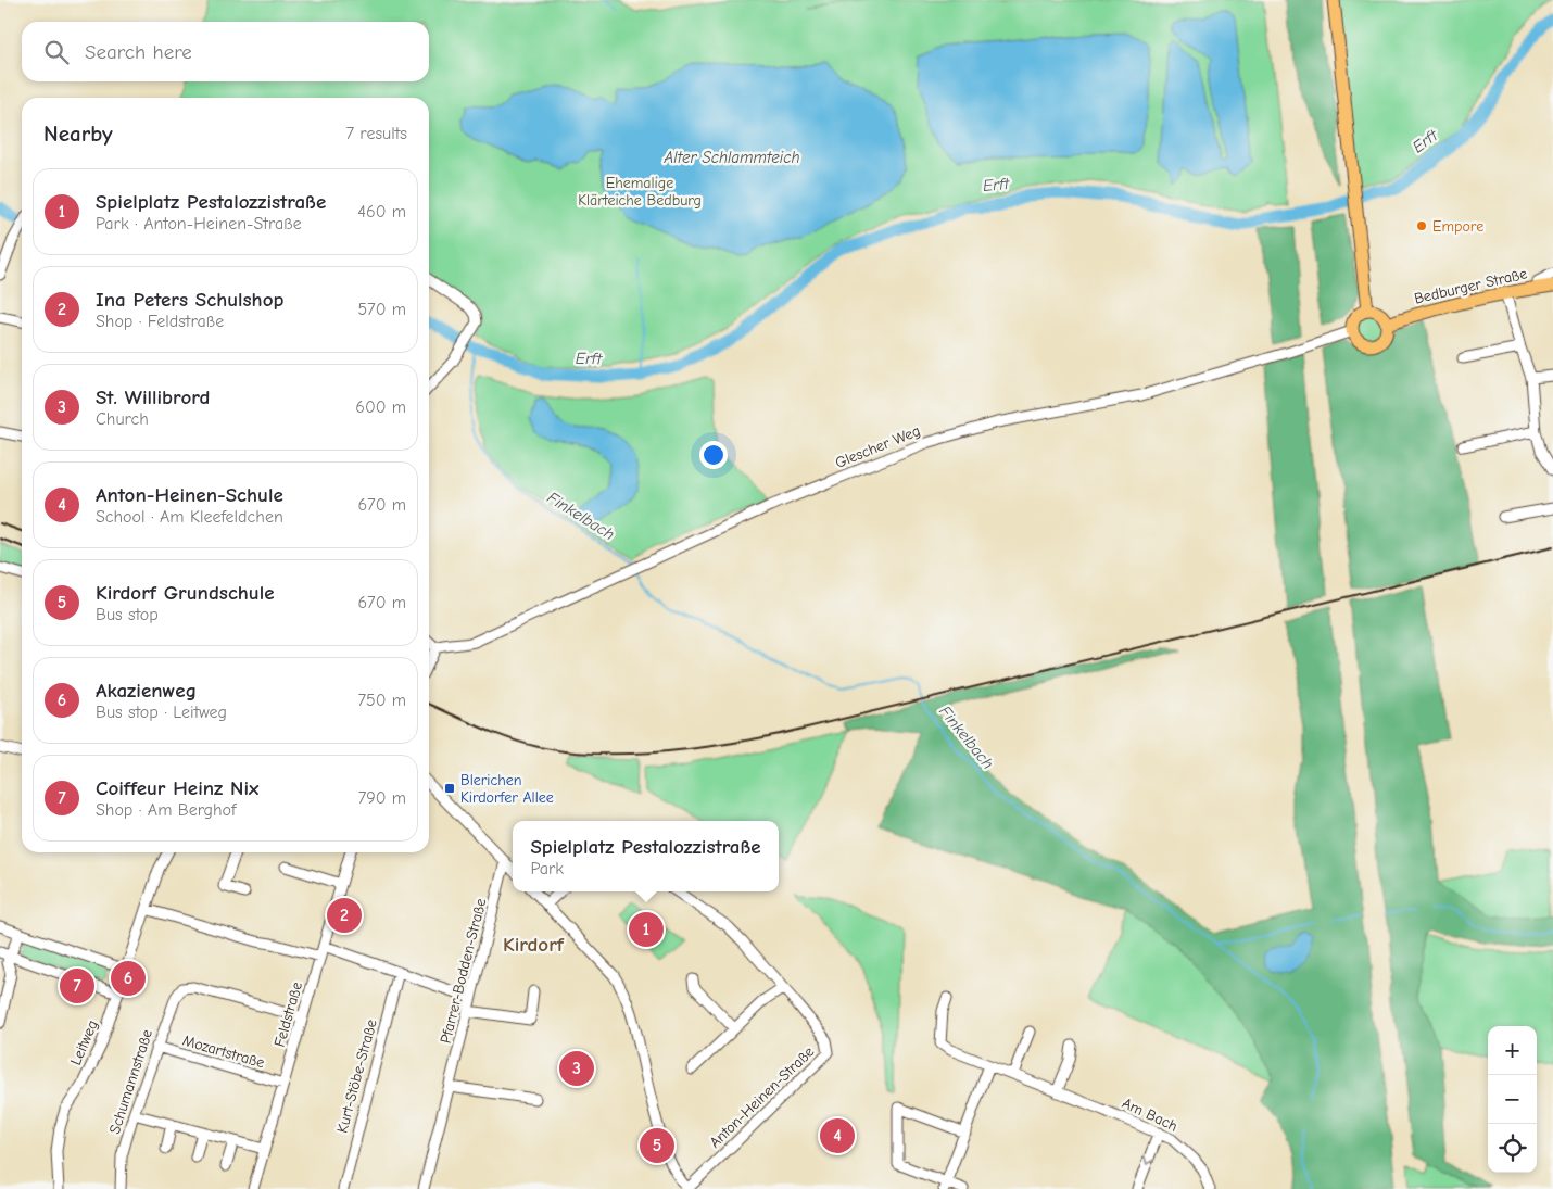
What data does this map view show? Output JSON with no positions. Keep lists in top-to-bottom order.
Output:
{
  "streets": {
    "main road": ["Bedburger Straße"],
    "street": [
      "Glescher Weg",
      "Pfarrer-Bodden-Straße",
      "Feldstraße",
      "Leitweg",
      "Mozartstraße",
      "Kurt-Stöbe-Straße",
      "Schumannstraße",
      "Anton-Heinen-Straße",
      "Am Bach"
    ]
  },
  "crossings": [
    ["Bedburger Straße", "Glescher Weg"],
    ["Feldstraße", "Mozartstraße"],
    ["Feldstraße", "Schumannstraße"],
    ["Mozartstraße", "Schumannstraße"]
  ],
  "districts": ["Kirdorf"],
  "water": ["Erft", "Alter Schlammteich", "Finkelbach"],
  "parks": ["Ehemalige Klärteiche Bedburg"],
  "places": {
    "other": ["Empore"],
    "transit": ["Blerichen Kirdorfer Allee"]
  },
  "page": {
    "search": "Search here",
    "heading": ["Nearby", "7 results"],
    "list": [
      {
        "mark": "1",
        "name": "Spielplatz Pestalozzistraße",
        "note": "Park · Anton-Heinen-Straße",
        "value": "460 m"
      },
      {
        "mark": "2",
        "name": "Ina Peters Schulshop",
        "note": "Shop · Feldstraße",
        "value": "570 m"
      },
      {
        "mark": "3",
        "name": "St. Willibrord",
        "note": "Church",
        "value": "600 m"
      },
      {
        "mark": "4",
        "name": "Anton-Heinen-Schule",
        "note": "School · Am Kleefeldchen",
        "value": "670 m"
      },
      {
        "mark": "5",
        "name": "Kirdorf Grundschule",
        "note": "Bus stop",
        "value": "670 m"
      },
      {
        "mark": "6",
        "name": "Akazienweg",
        "note": "Bus stop · Leitweg",
        "value": "750 m"
      },
      {
        "mark": "7",
        "name": "Coiffeur Heinz Nix",
        "note": "Shop · Am Berghof",
        "value": "790 m"
      }
    ],
    "popup": ["Spielplatz Pestalozzistraße", "Park"],
    "pins": [
      "2",
      "1",
      "6",
      "7",
      "3",
      "4",
      "5"
    ],
    "map_buttons": ["+", "−"]
  }
}
